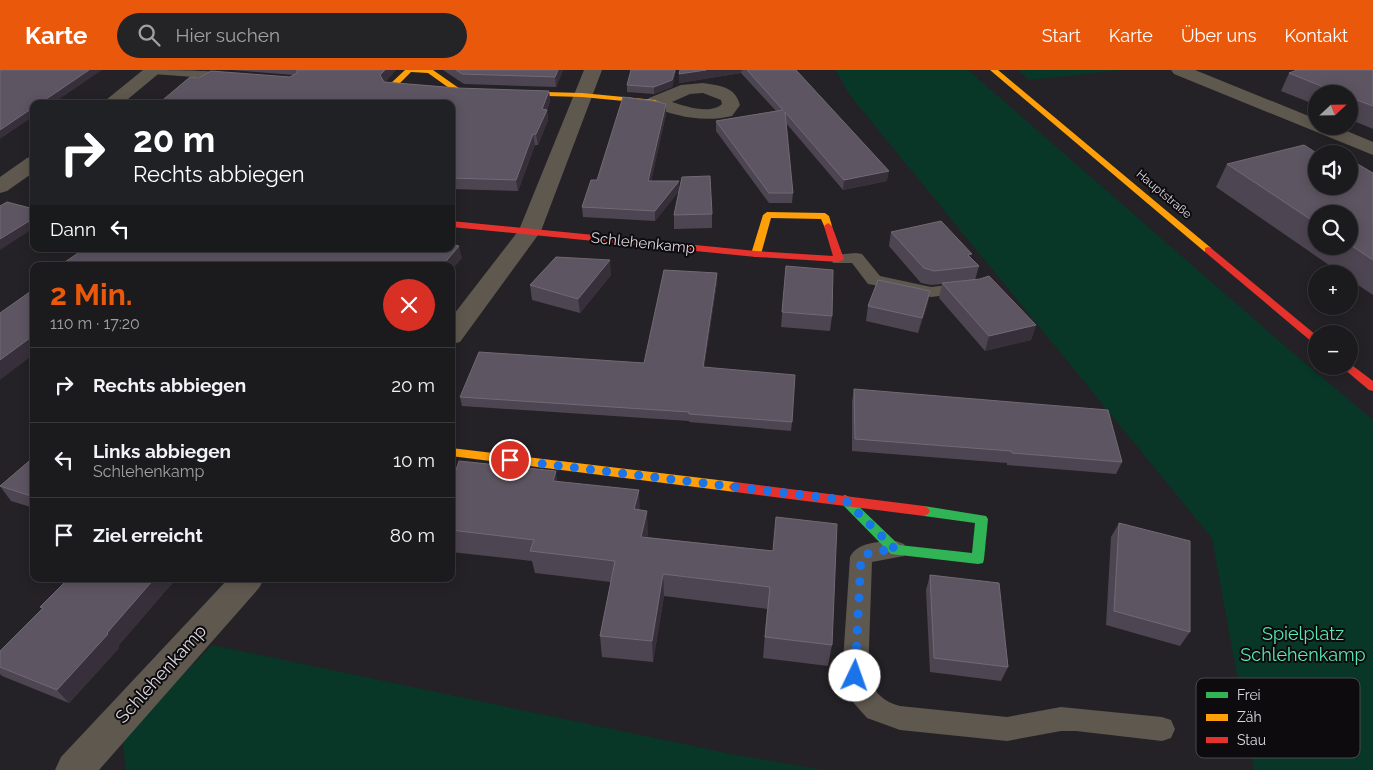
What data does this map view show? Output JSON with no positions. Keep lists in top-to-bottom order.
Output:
{
  "streets": {
    "street": ["Hauptstraße", "Schlehenkamp"]
  },
  "parks": ["Spielplatz Schlehenkamp"],
  "legend": ["Frei", "Zäh", "Stau"],
  "north": "right",
  "page": {
    "header": "Karte",
    "search": "Hier suchen",
    "nav": [
      "Start",
      "Karte",
      "Über uns",
      "Kontakt"
    ],
    "map_buttons": ["+", "−"],
    "turn": ["20 m", "Rechts abbiegen"],
    "then": "Dann",
    "heading": ["2 Min.", "110 m · 17:20"],
    "list": [
      {
        "name": "Rechts abbiegen",
        "value": "20 m"
      },
      {
        "name": "Links abbiegen",
        "note": "Schlehenkamp",
        "value": "10 m"
      },
      {
        "name": "Ziel erreicht",
        "value": "80 m"
      }
    ]
  }
}
